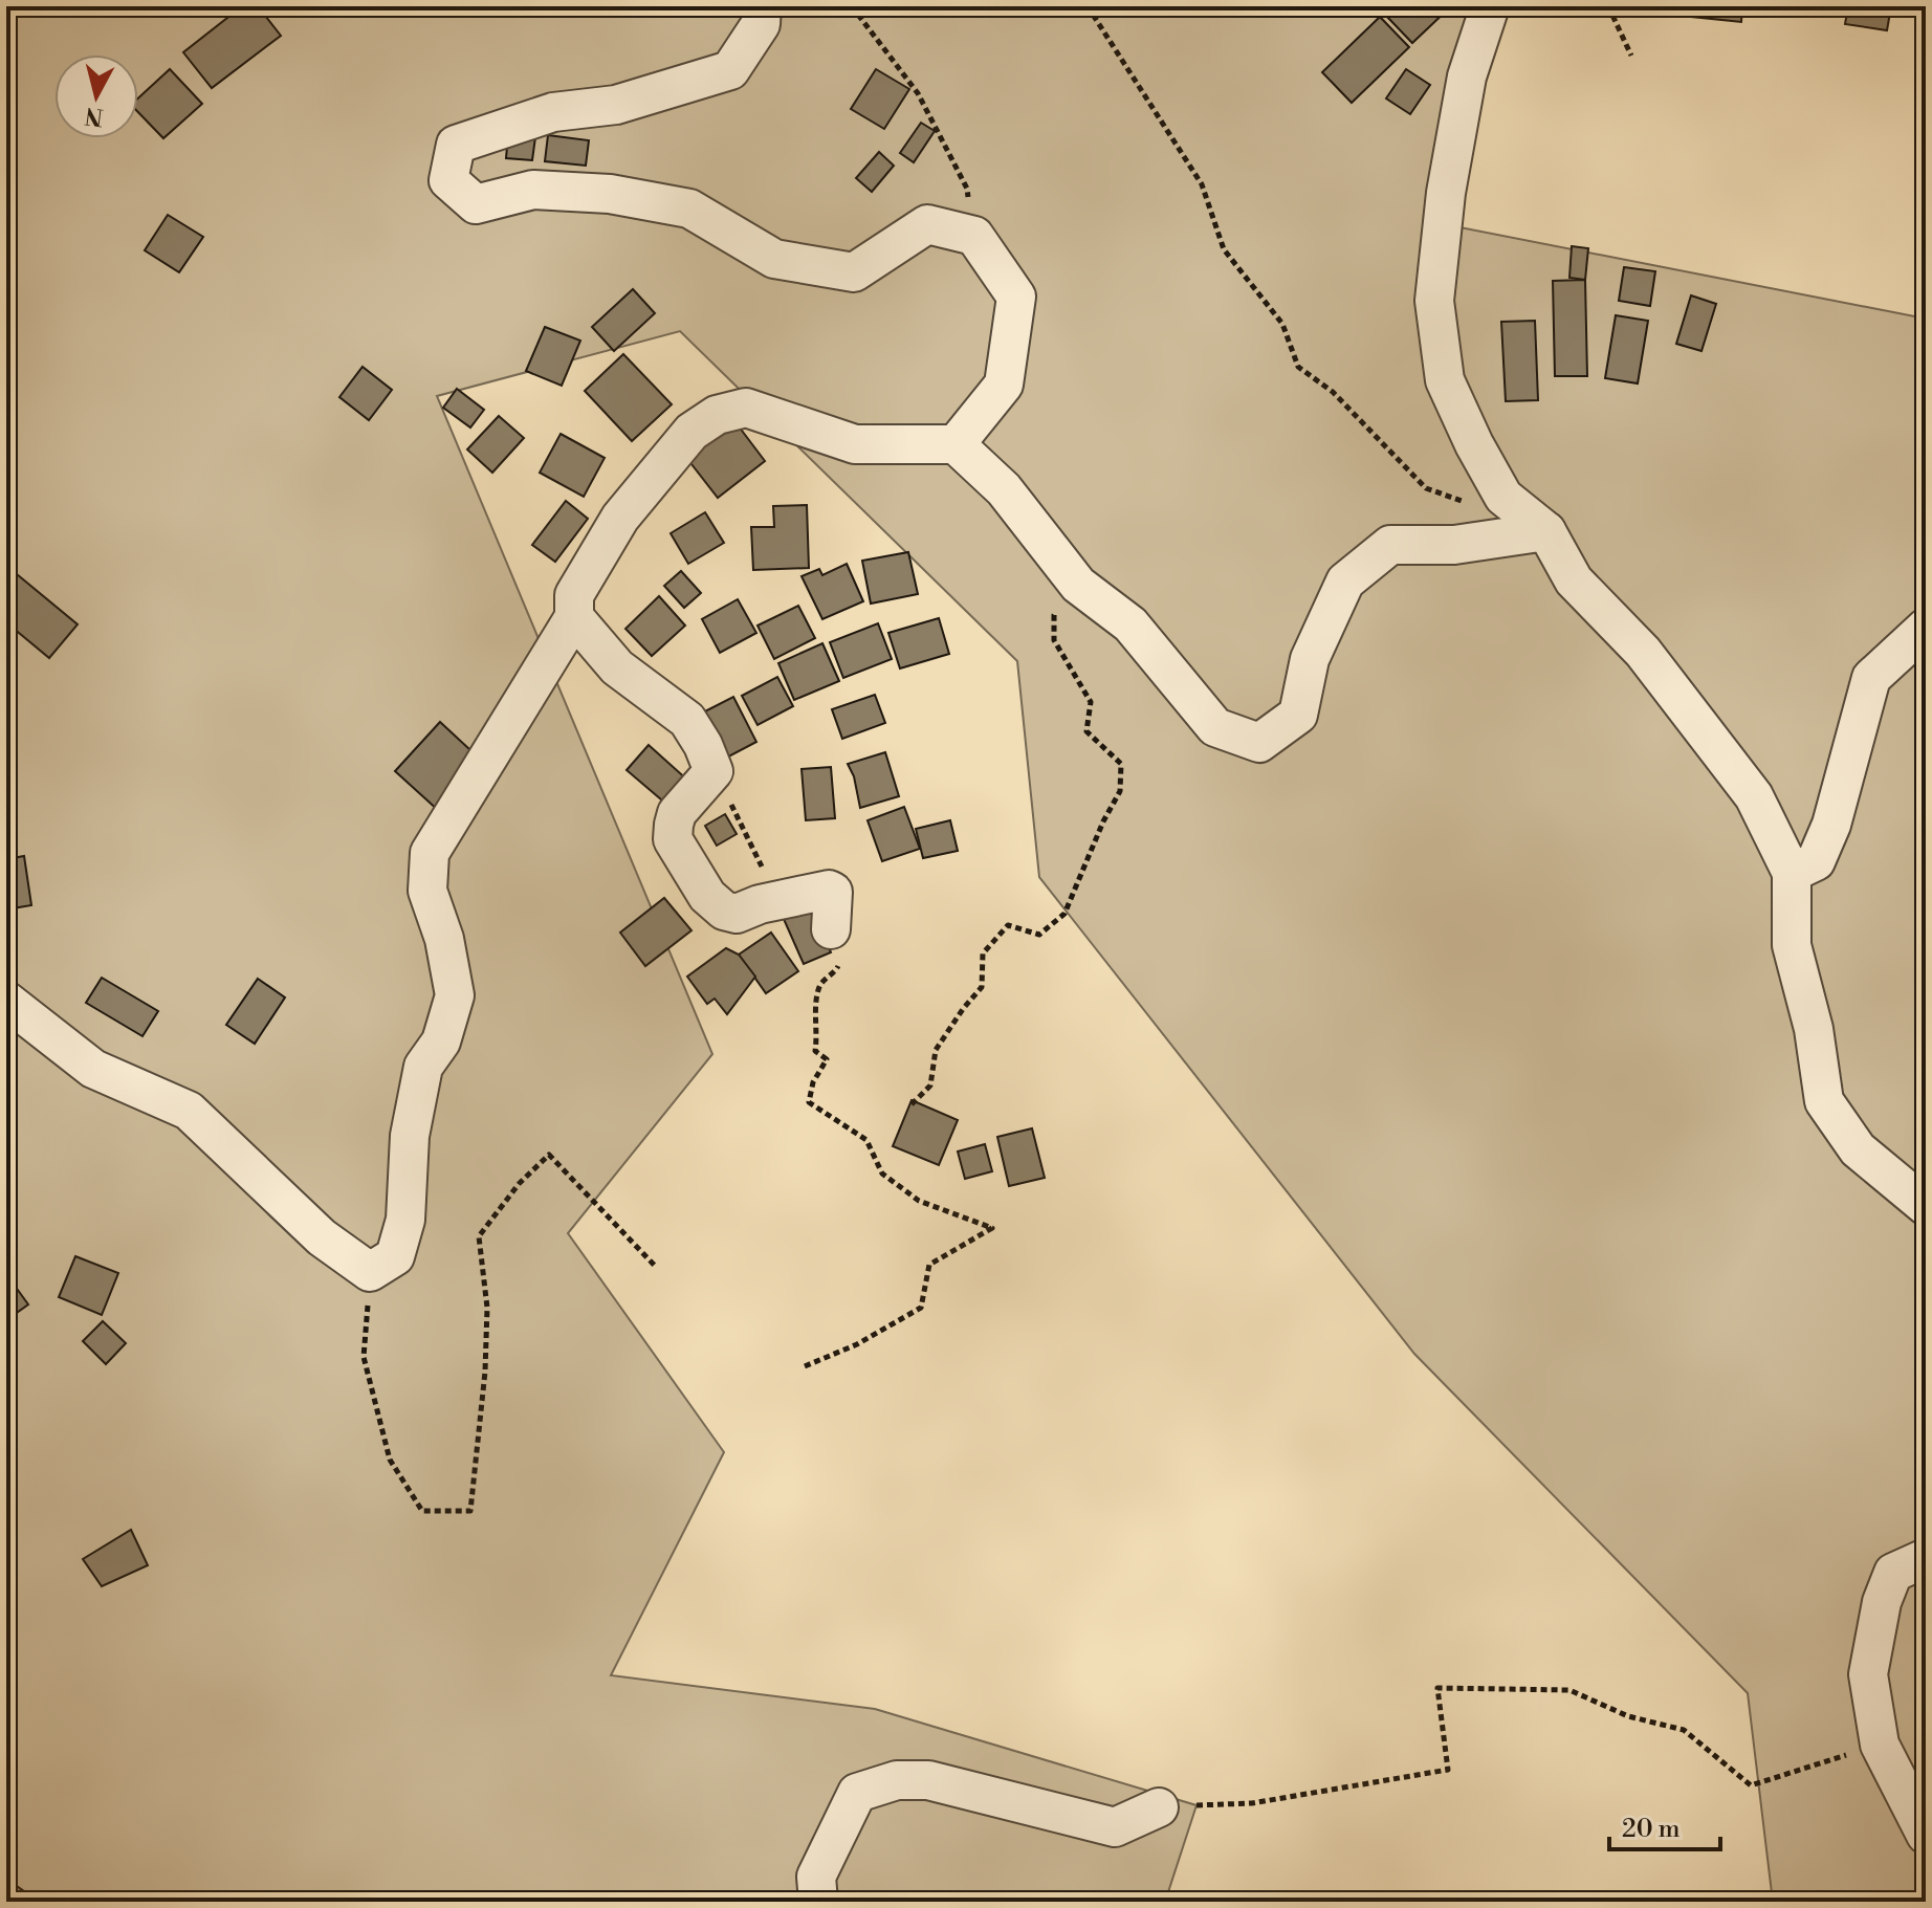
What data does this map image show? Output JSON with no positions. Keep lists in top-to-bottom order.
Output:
{
  "scale_bar": "20 m",
  "north": "bottom"
}
